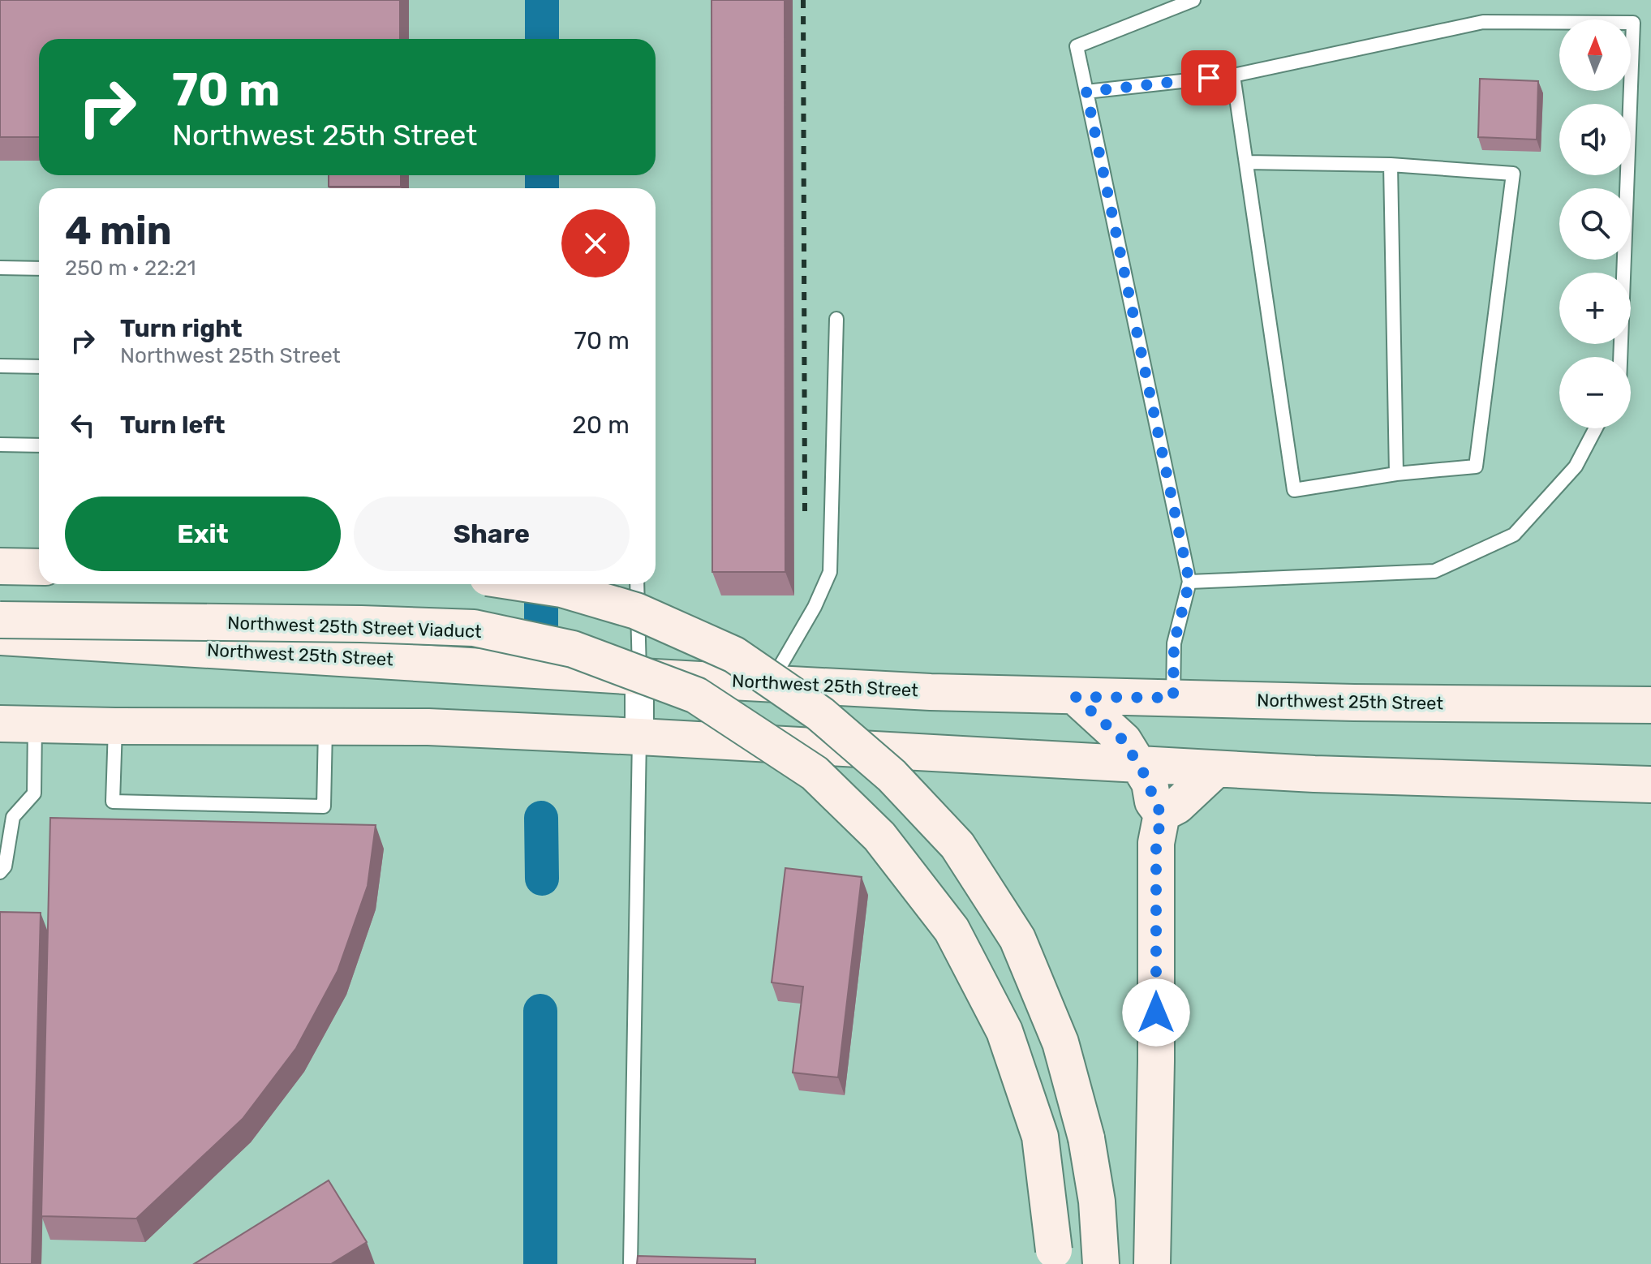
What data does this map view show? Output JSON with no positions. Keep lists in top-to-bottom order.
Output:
{
  "streets": {
    "street": ["Northwest 25th Street Viaduct", "Northwest 25th Street"]
  },
  "north": "top",
  "page": {
    "map_buttons": ["+", "−"],
    "turn": ["70 m", "Northwest 25th Street"],
    "heading": ["4 min", "250 m · 22:21"],
    "list": [
      {
        "name": "Turn right",
        "note": "Northwest 25th Street",
        "value": "70 m"
      },
      {
        "name": "Turn left",
        "value": "20 m"
      }
    ],
    "buttons": ["Exit", "Share"]
  }
}
